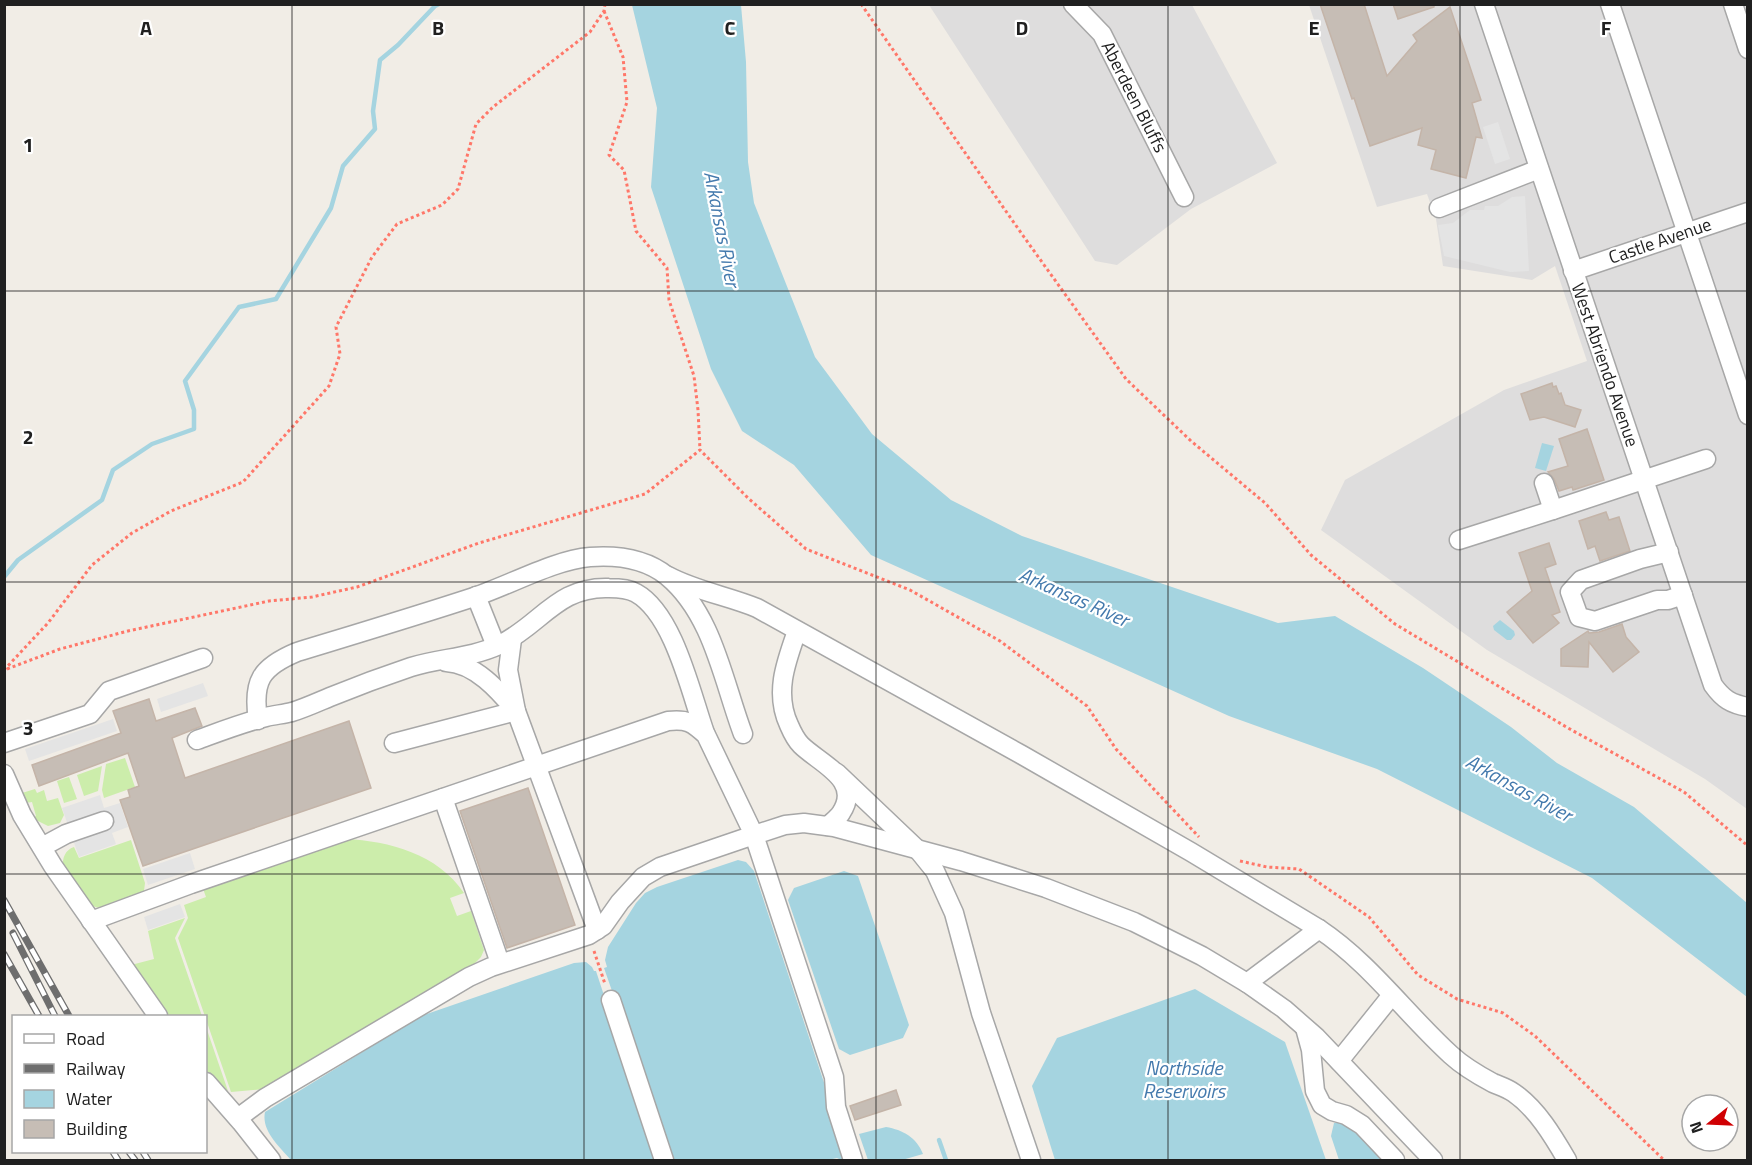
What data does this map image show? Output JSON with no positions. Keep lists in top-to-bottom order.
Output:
{
  "streets": {
    "street": ["Aberdeen Bluffs", "Castle Avenue", "West Abriendo Avenue"]
  },
  "crossings": [
    ["Castle Avenue", "West Abriendo Avenue"]
  ],
  "water": ["Arkansas River", "Northside Reservoirs"],
  "legend": [
    "Road",
    "Railway",
    "Water",
    "Building"
  ],
  "north": "left",
  "grid": {
    "columns": [
      "A",
      "B",
      "C",
      "D",
      "E",
      "F"
    ],
    "rows": ["1", "2", "3"]
  }
}
